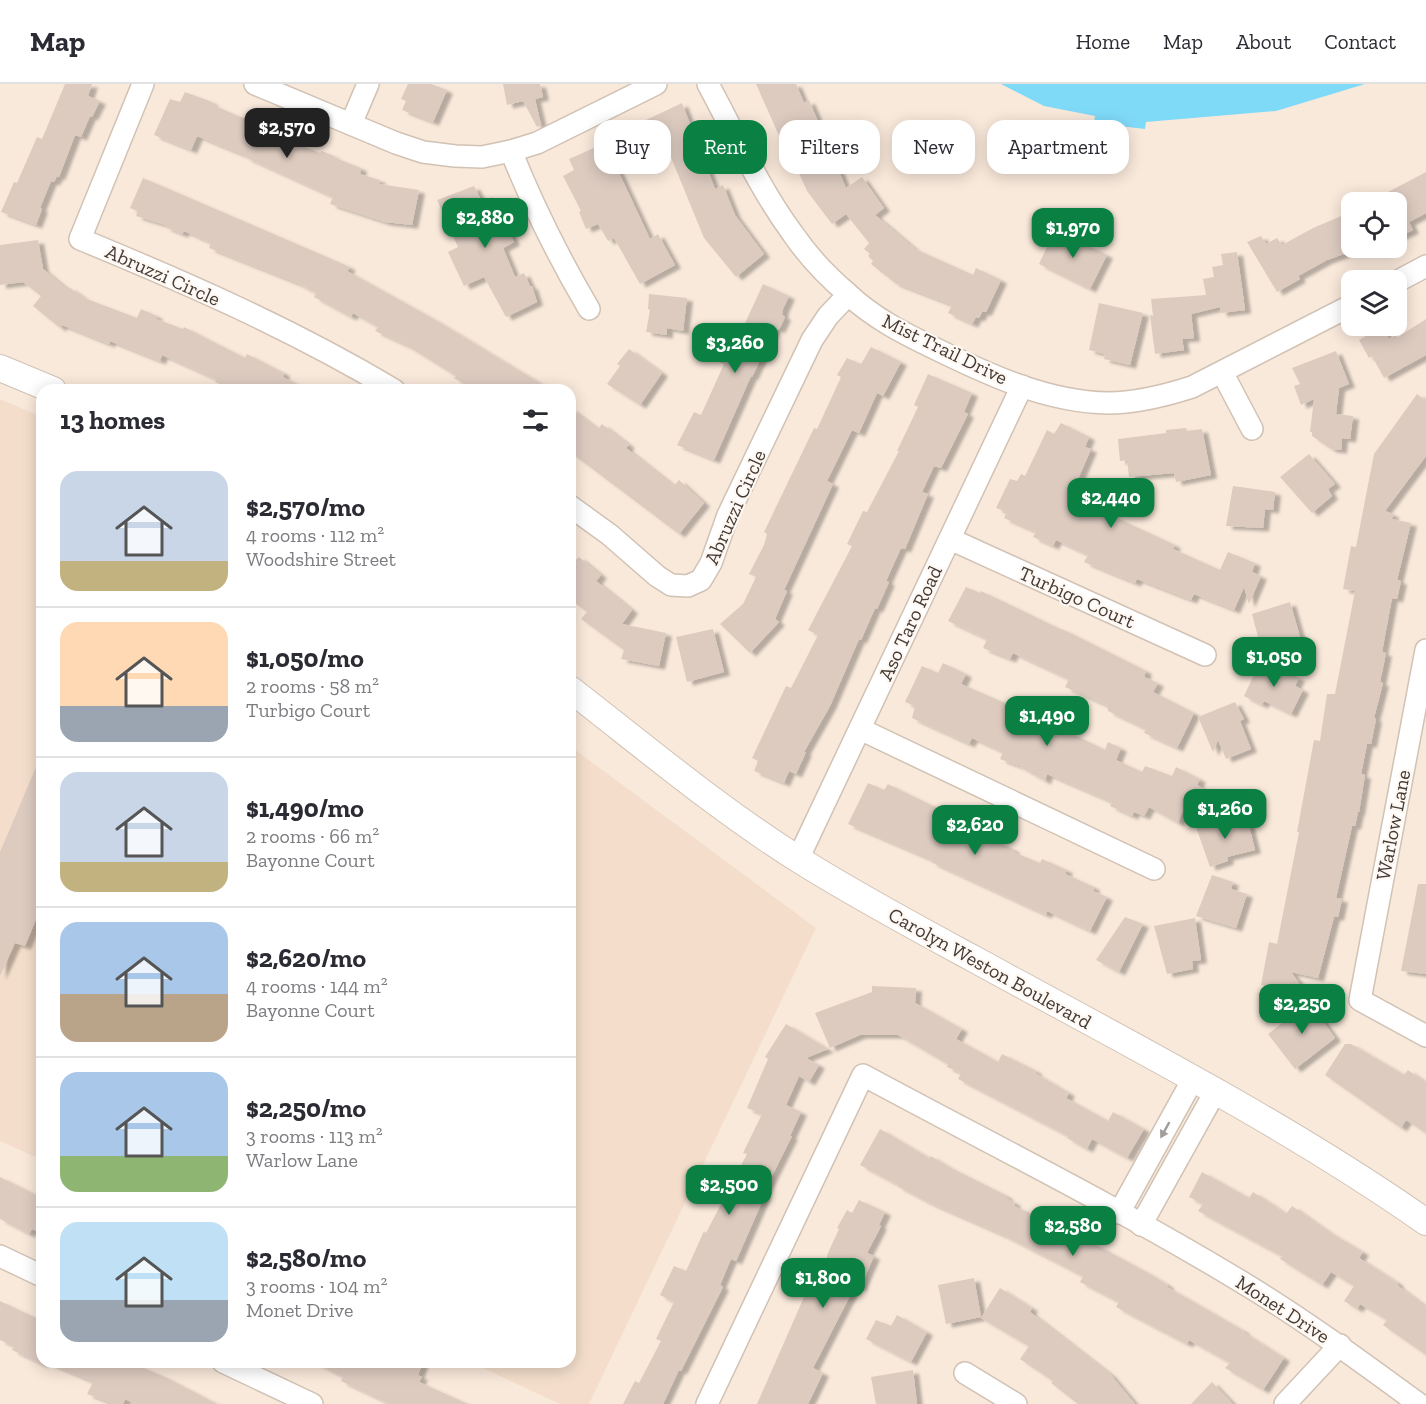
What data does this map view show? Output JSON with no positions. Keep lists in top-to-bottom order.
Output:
{
  "streets": {
    "street": [
      "Abruzzi Circle",
      "Mist Trail Drive",
      "Turbigo Court",
      "Aso Taro Road",
      "Warlow Lane",
      "Carolyn Weston Boulevard",
      "Monet Drive"
    ]
  },
  "crossings": [
    ["Abruzzi Circle", "Mist Trail Drive"],
    ["Mist Trail Drive", "Aso Taro Road"],
    ["Turbigo Court", "Aso Taro Road"],
    ["Aso Taro Road", "Carolyn Weston Boulevard"]
  ],
  "page": {
    "header": "Map",
    "nav": [
      "Home",
      "Map",
      "About",
      "Contact"
    ],
    "price": [
      "$2,570",
      "$2,880",
      "$1,970",
      "$3,260",
      "$2,440",
      "$1,050",
      "$1,490",
      "$1,260",
      "$2,620",
      "$2,250",
      "$2,500",
      "$2,580",
      "$1,800"
    ],
    "chip": [
      "Buy",
      "Rent",
      "Filters",
      "New",
      "Apartment"
    ],
    "heading": "13 homes",
    "list": [
      {
        "name": "$2,570/mo",
        "note": "4 rooms · 112 m² · Woodshire Street"
      },
      {
        "name": "$1,050/mo",
        "note": "2 rooms · 58 m² · Turbigo Court"
      },
      {
        "name": "$1,490/mo",
        "note": "2 rooms · 66 m² · Bayonne Court"
      },
      {
        "name": "$2,620/mo",
        "note": "4 rooms · 144 m² · Bayonne Court"
      },
      {
        "name": "$2,250/mo",
        "note": "3 rooms · 113 m² · Warlow Lane"
      },
      {
        "name": "$2,580/mo",
        "note": "3 rooms · 104 m² · Monet Drive"
      }
    ]
  }
}
